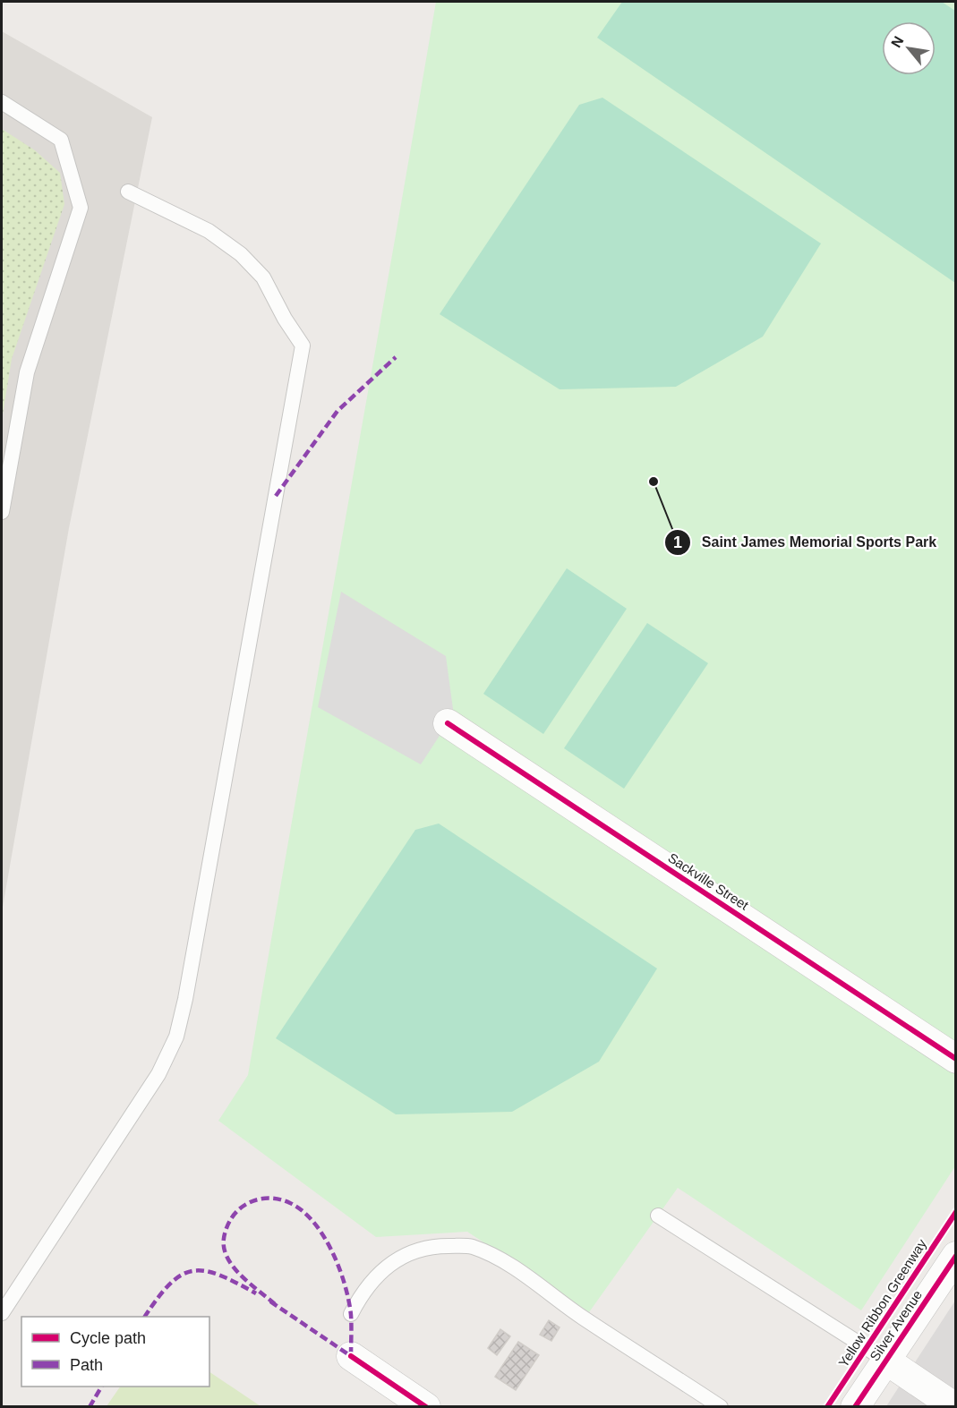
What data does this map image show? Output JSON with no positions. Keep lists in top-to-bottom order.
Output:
{
  "streets": {
    "street": ["Sackville Street", "Silver Avenue"],
    "cycle path": ["Yellow Ribbon Greenway"]
  },
  "places": ["Saint James Memorial Sports Park"],
  "legend": ["Cycle path", "Path"],
  "north": "top left"
}
